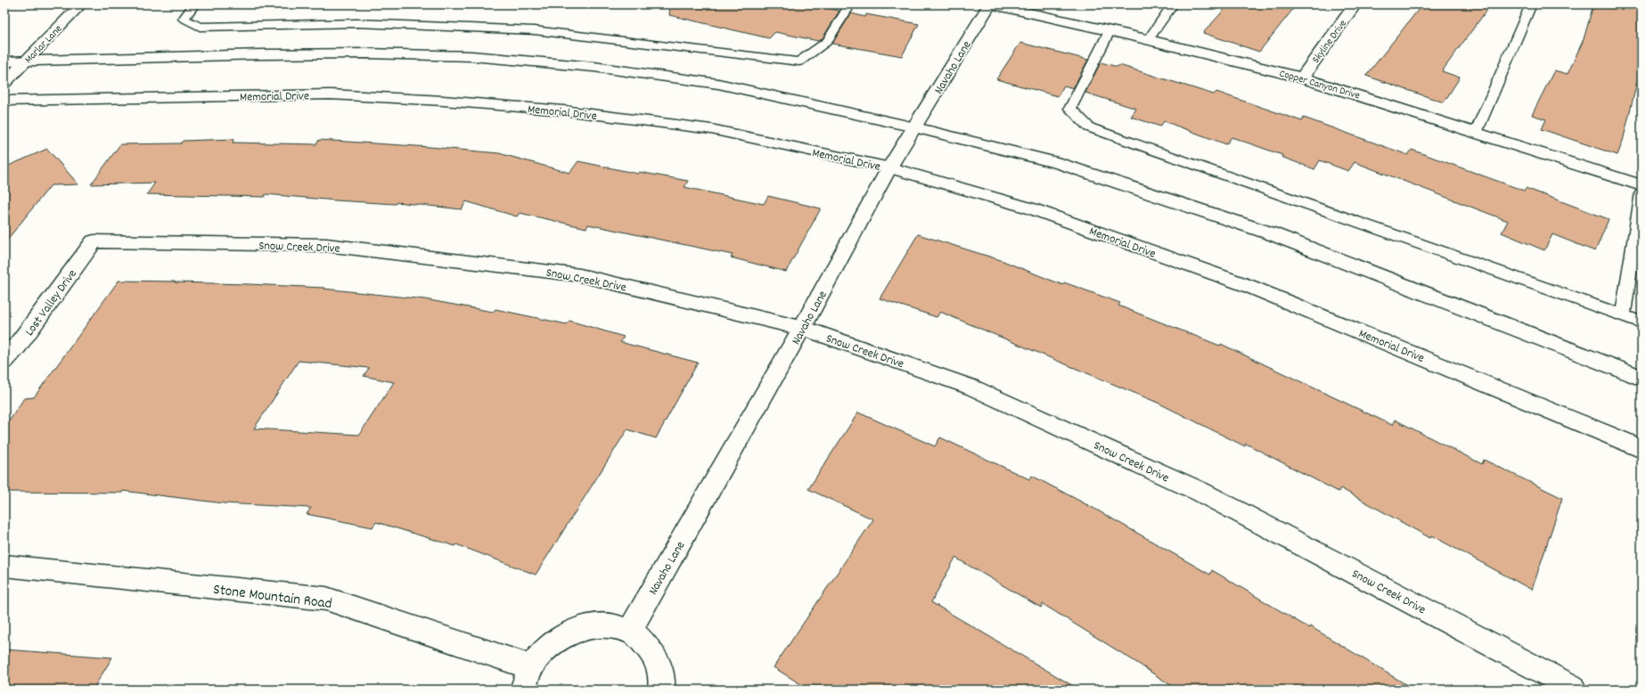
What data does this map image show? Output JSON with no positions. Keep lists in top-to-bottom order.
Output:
{
  "streets": {
    "street": [
      "Skyline Drive",
      "Marlar Lane",
      "Navaho Lane",
      "Copper Canyon Drive",
      "Memorial Drive",
      "Snow Creek Drive",
      "Lost Valley Drive",
      "Stone Mountain Road"
    ]
  },
  "crossings": [
    ["Skyline Drive", "Copper Canyon Drive"],
    ["Navaho Lane", "Copper Canyon Drive"],
    ["Navaho Lane", "Memorial Drive"],
    ["Navaho Lane", "Snow Creek Drive"],
    ["Navaho Lane", "Stone Mountain Road"],
    ["Snow Creek Drive", "Lost Valley Drive"]
  ]
}
